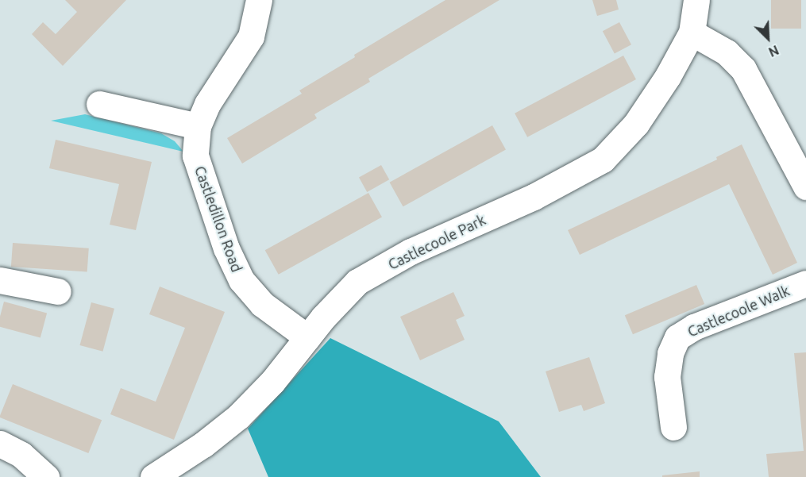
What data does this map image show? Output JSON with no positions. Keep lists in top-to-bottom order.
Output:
{
  "streets": {
    "street": ["Castledillon Road", "Castlecoole Park", "Castlecoole Walk"]
  },
  "crossings": [
    ["Castledillon Road", "Castlecoole Park"]
  ],
  "north": "bottom right"
}
